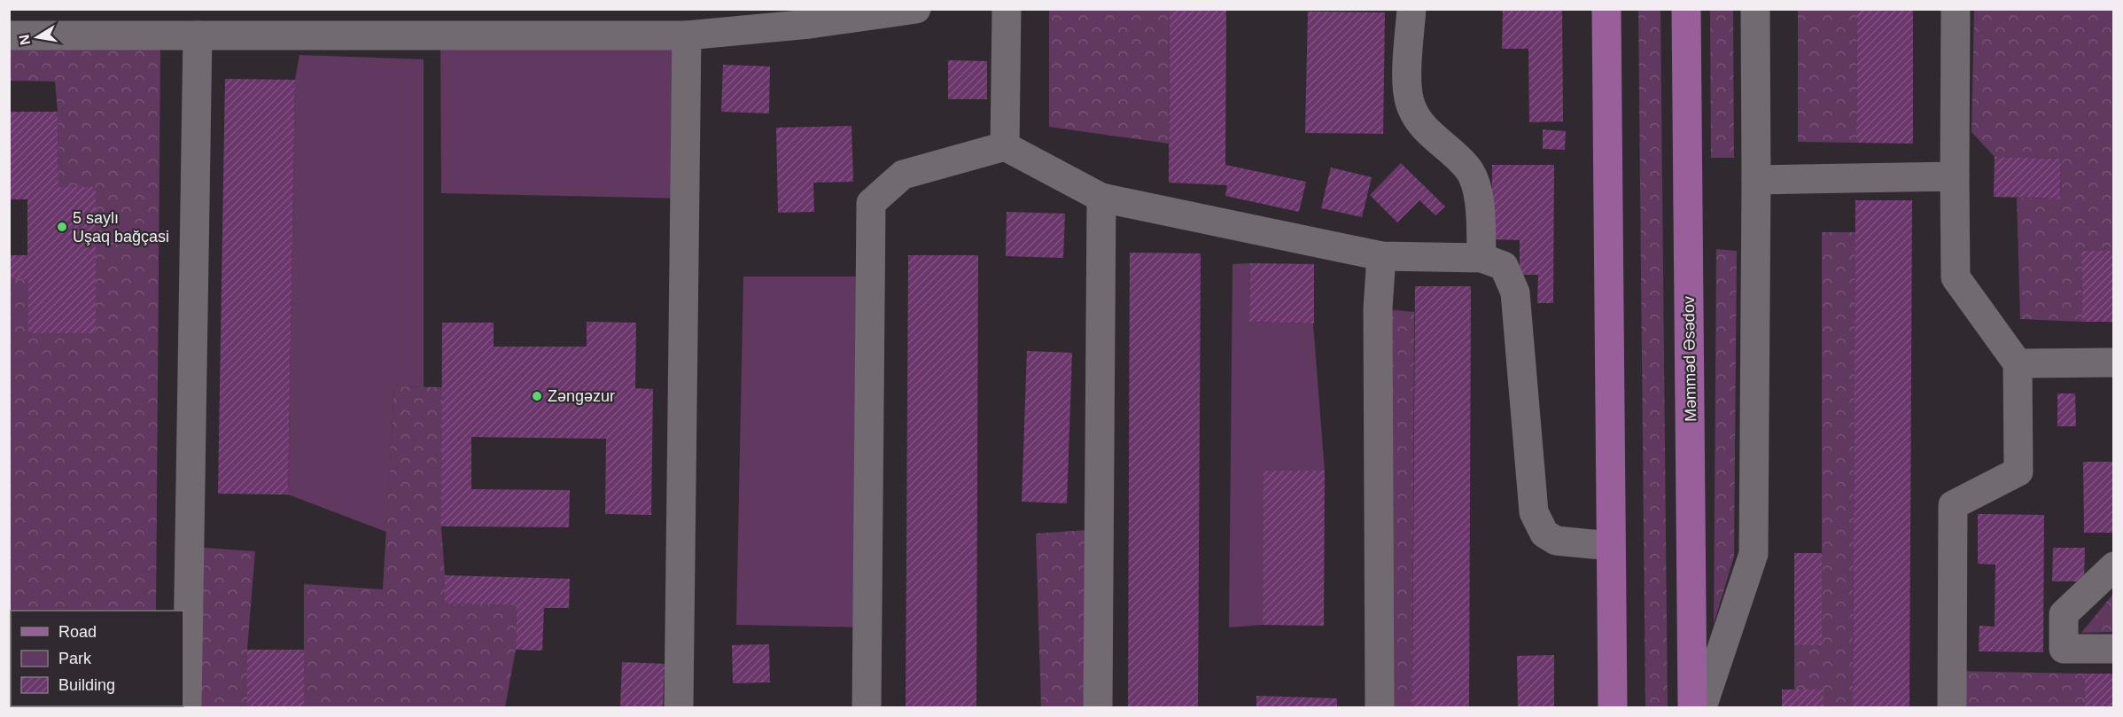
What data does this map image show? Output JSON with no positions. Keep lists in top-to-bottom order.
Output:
{
  "streets": {
    "main road": ["Məmməd Əsədov"]
  },
  "places": ["5 saylı Uşaq bağçasi", "Zəngəzur"],
  "legend": ["Road", "Park", "Building"],
  "north": "left"
}
